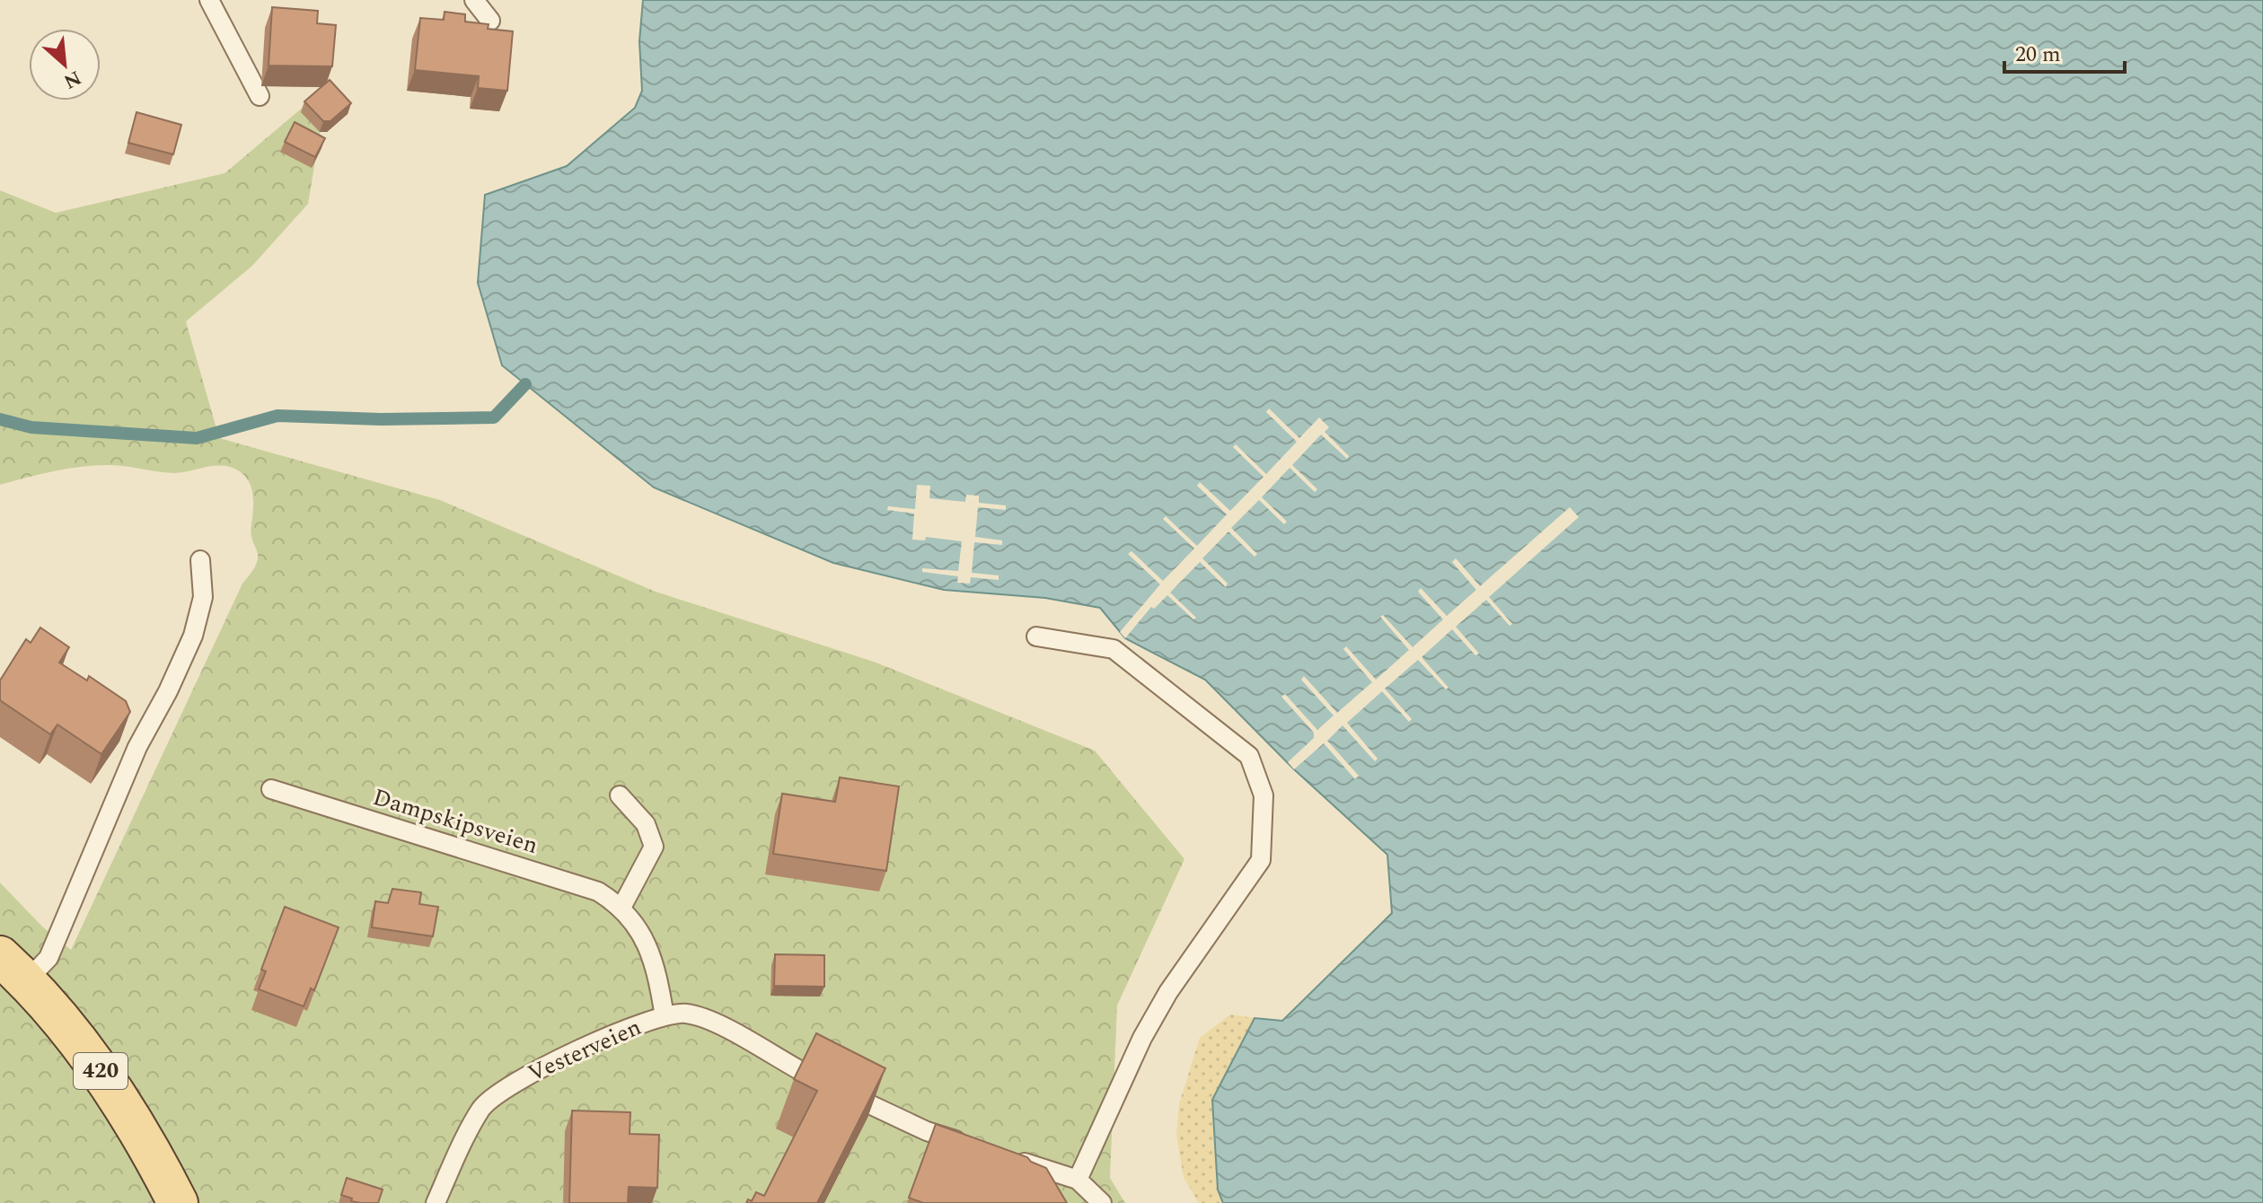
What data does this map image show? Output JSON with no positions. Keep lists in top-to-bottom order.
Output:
{
  "streets": {
    "main road": ["420"],
    "lane": ["Dampskipsveien", "Vesterveien"]
  },
  "scale_bar": "20 m",
  "north": "bottom right"
}
